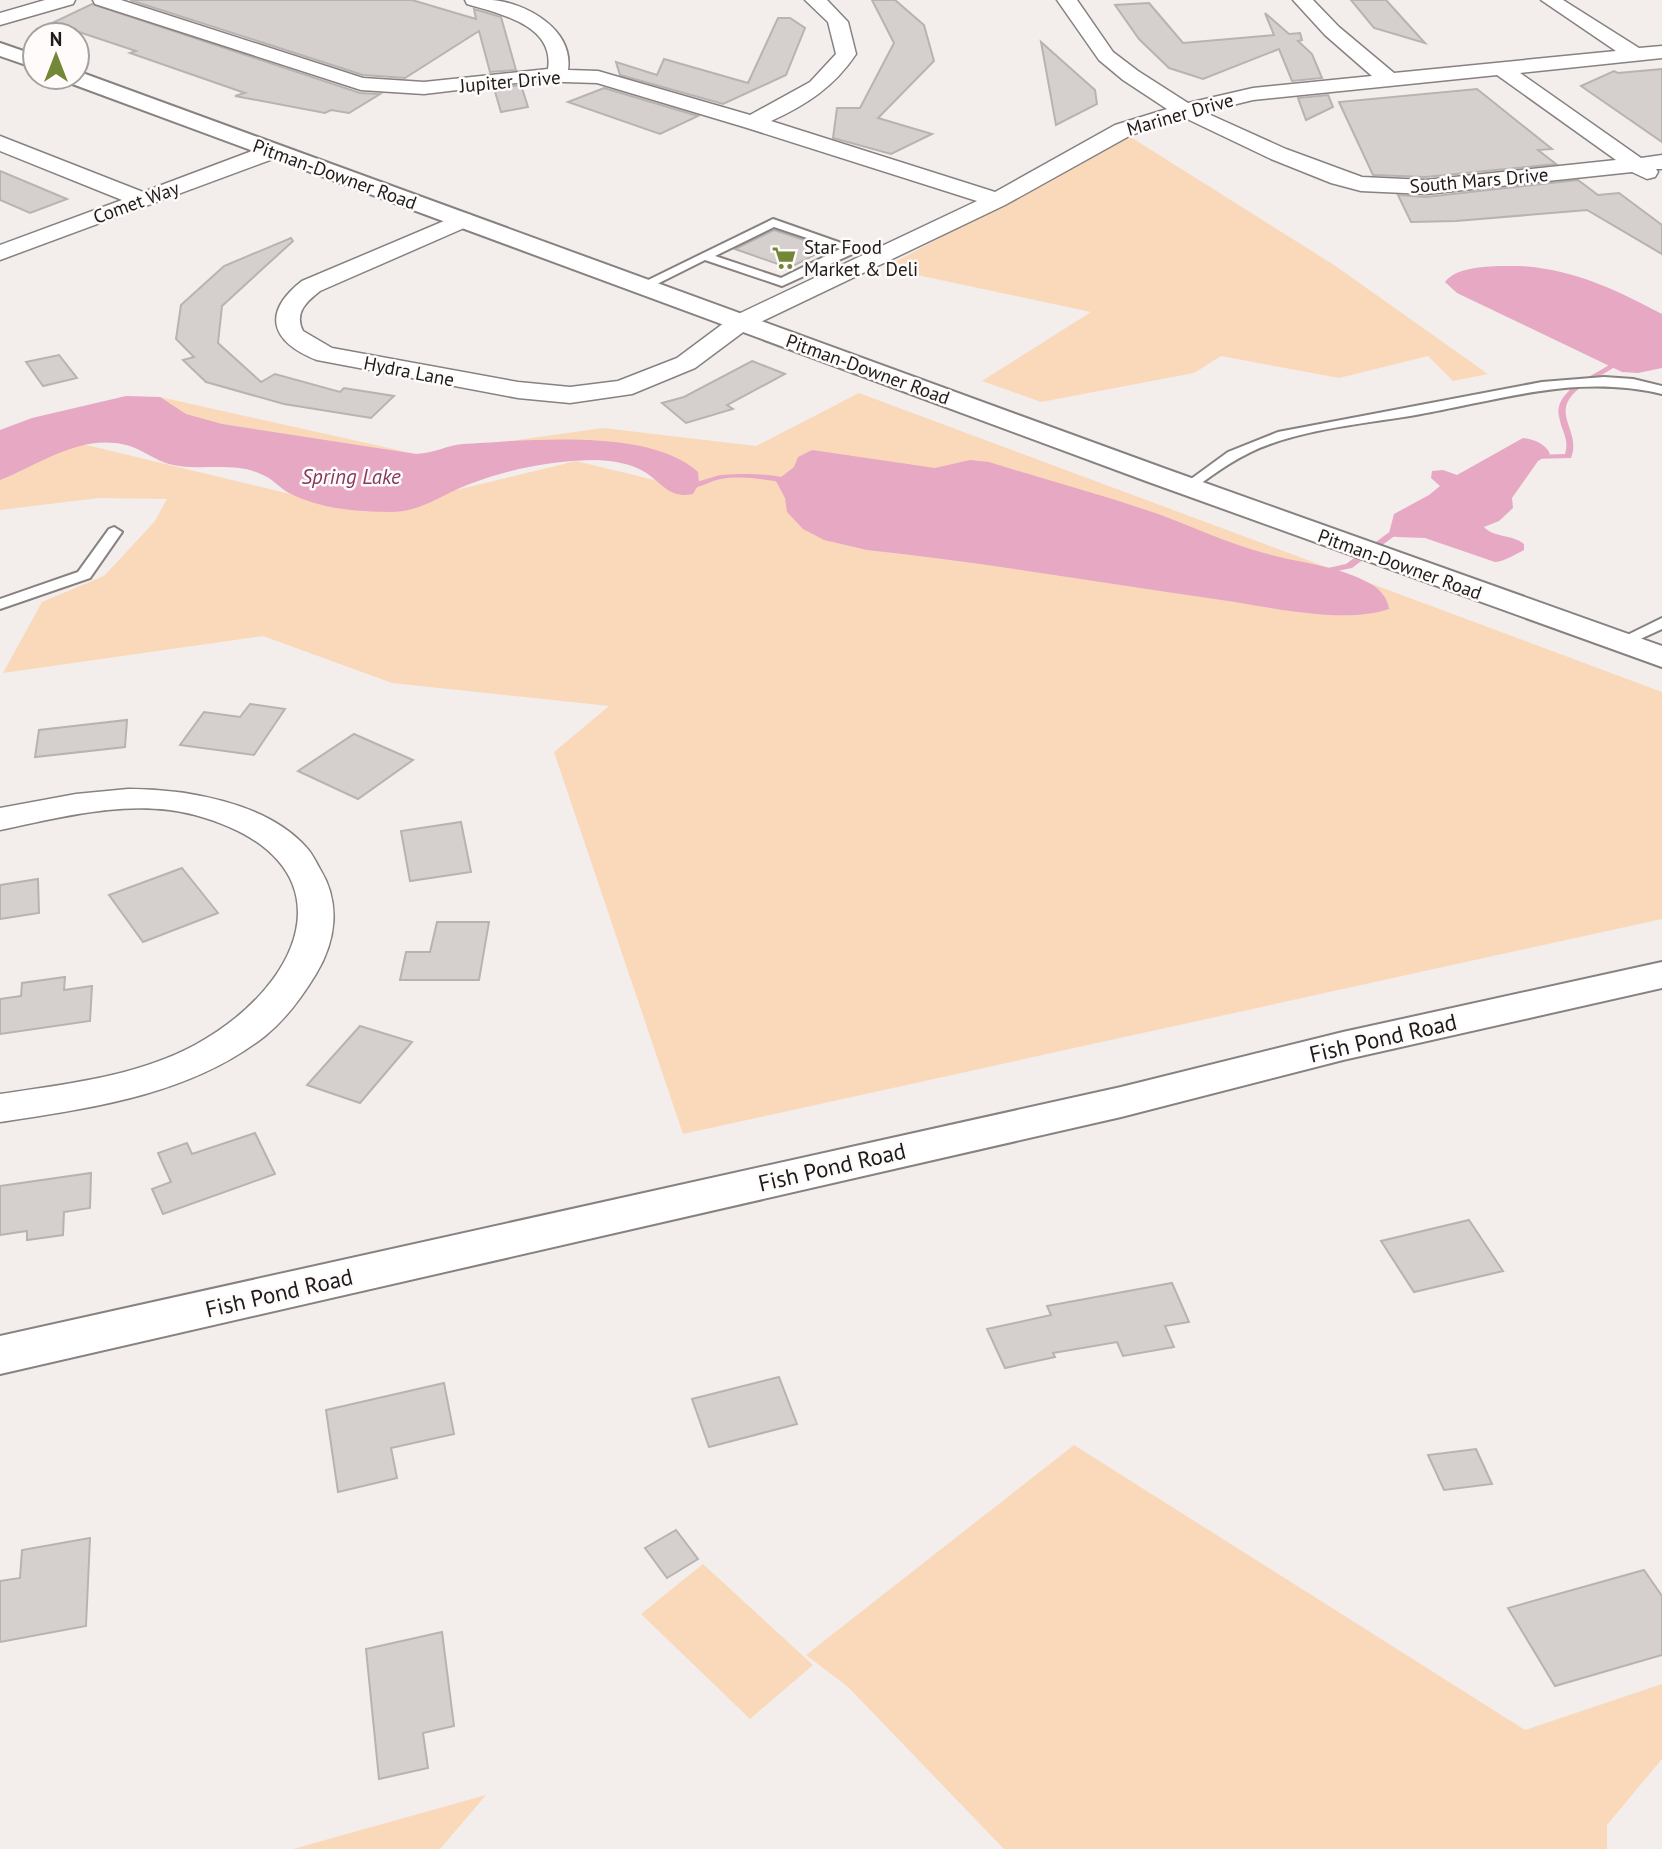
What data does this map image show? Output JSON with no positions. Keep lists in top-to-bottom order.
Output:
{
  "streets": {
    "street": [
      "Jupiter Drive",
      "Mariner Drive",
      "Pitman-Downer Road",
      "South Mars Drive",
      "Comet Way",
      "Hydra Lane",
      "Fish Pond Road"
    ]
  },
  "crossings": [
    ["Jupiter Drive", "Mariner Drive"],
    ["Mariner Drive", "Pitman-Downer Road"],
    ["Mariner Drive", "South Mars Drive"],
    ["Mariner Drive", "Hydra Lane"],
    ["Pitman-Downer Road", "Comet Way"],
    ["Pitman-Downer Road", "Hydra Lane"]
  ],
  "water": ["Spring Lake"],
  "places": {
    "supermarket": ["Star Food Market & Deli"]
  },
  "north": "top"
}
